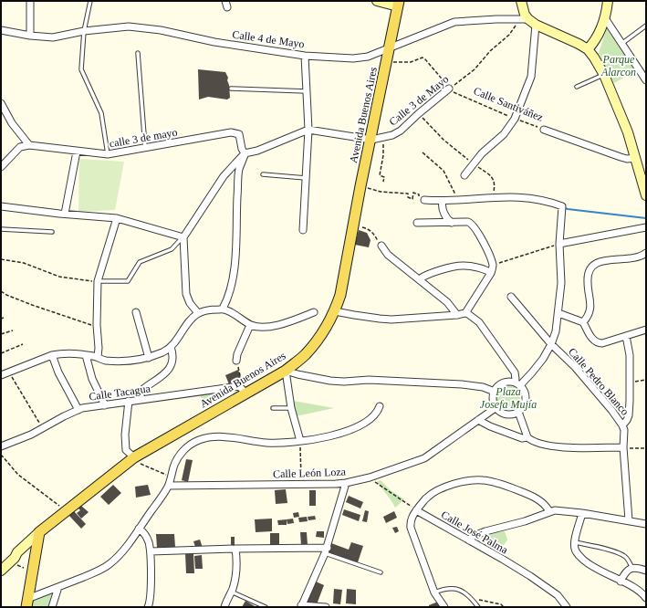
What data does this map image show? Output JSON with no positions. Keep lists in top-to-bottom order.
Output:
{
  "streets": {
    "main road": ["Avenida Buenos Aires"],
    "street": [
      "Calle 4 de Mayo",
      "Calle 3 de Mayo",
      "Calle Santiváñez",
      "calle 3 de mayo",
      "Calle Pedro Blanco",
      "Calle Tacagua",
      "Calle León Loza",
      "Calle José Palma"
    ]
  },
  "crossings": [
    ["Calle 4 de Mayo", "Calle 3 de Mayo"],
    ["Calle 4 de Mayo", "Avenida Buenos Aires"],
    ["Calle 3 de Mayo", "Calle Santiváñez"],
    ["Calle 3 de Mayo", "Avenida Buenos Aires"],
    ["Calle Santiváñez", "Avenida Buenos Aires"],
    ["Avenida Buenos Aires", "Calle Tacagua"]
  ],
  "parks": ["Parque Alarcon", "Plaza Josefa Mujía"]
}
